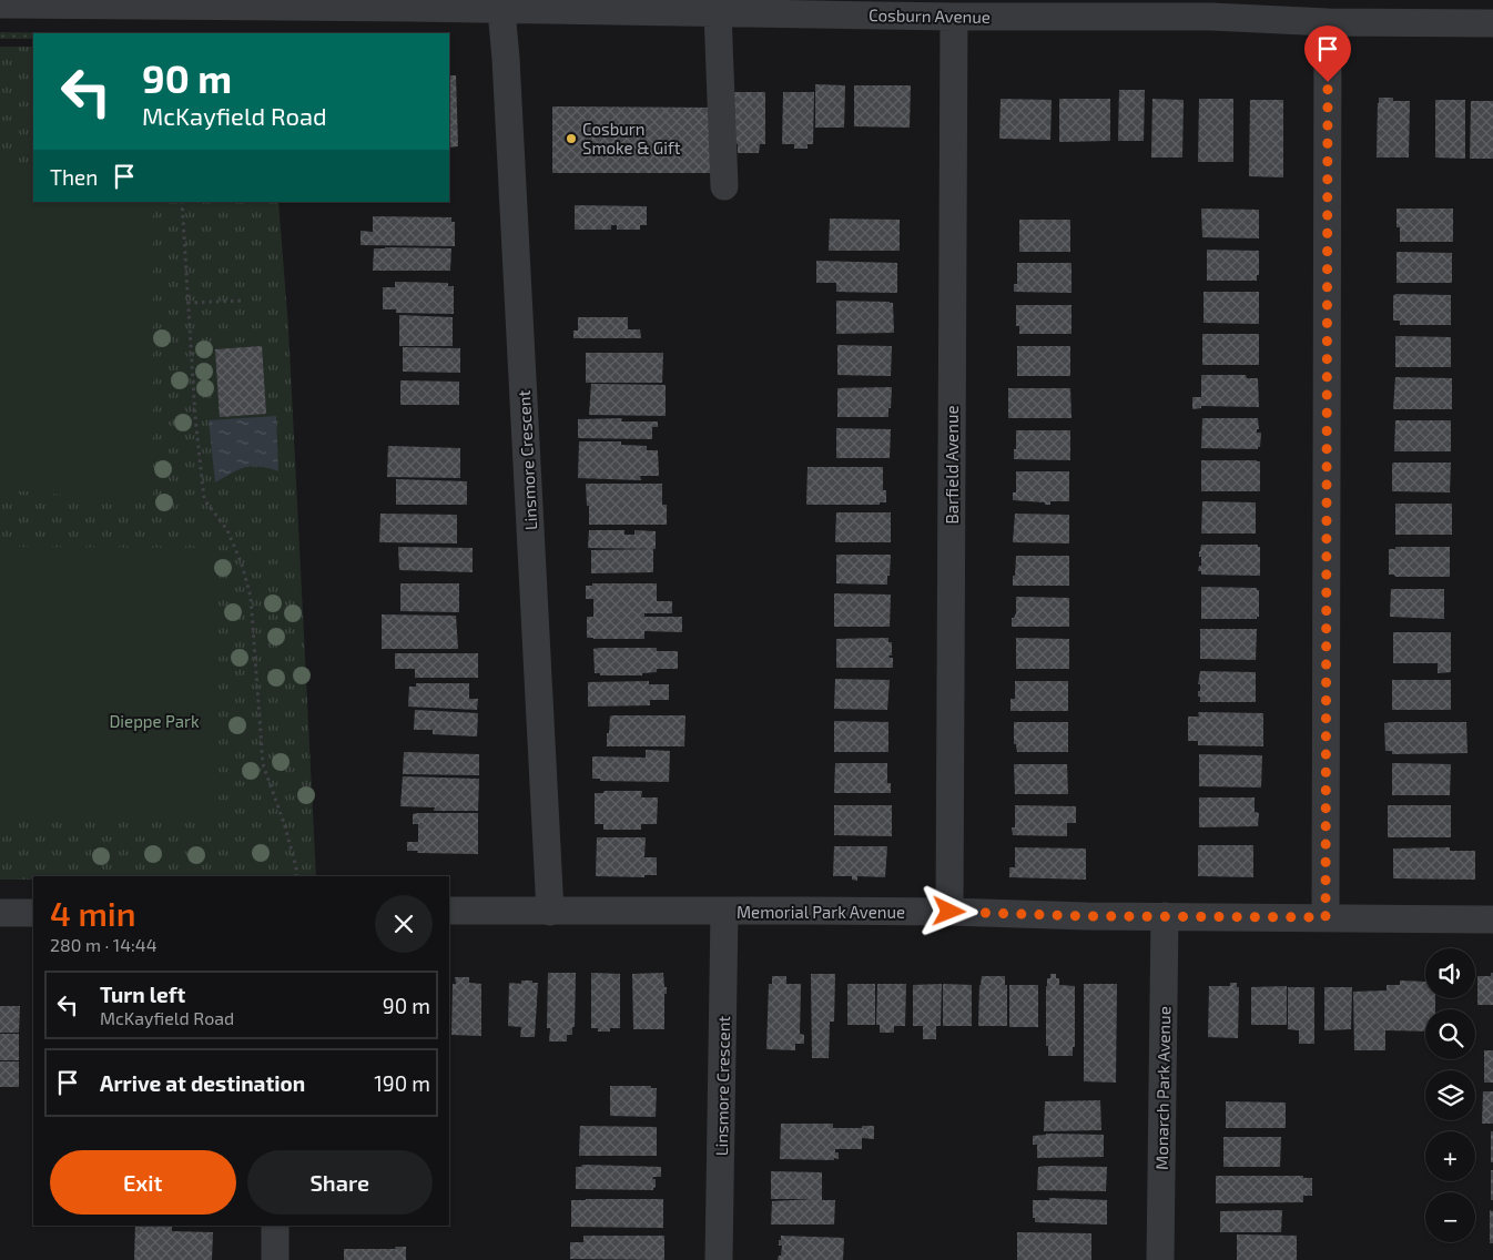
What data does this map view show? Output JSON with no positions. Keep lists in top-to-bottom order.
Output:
{
  "streets": {
    "street": [
      "Cosburn Avenue",
      "Linsmore Crescent",
      "Barfield Avenue",
      "Memorial Park Avenue",
      "Monarch Park Avenue"
    ]
  },
  "crossings": [
    ["Cosburn Avenue", "Linsmore Crescent"],
    ["Cosburn Avenue", "Barfield Avenue"],
    ["Linsmore Crescent", "Memorial Park Avenue"],
    ["Barfield Avenue", "Memorial Park Avenue"],
    ["Memorial Park Avenue", "Monarch Park Avenue"]
  ],
  "parks": ["Dieppe Park"],
  "places": ["Cosburn Smoke & Gift"],
  "page": {
    "turn": ["90 m", "McKayfield Road"],
    "then": "Then",
    "heading": ["4 min", "280 m · 14:44"],
    "map_buttons": ["+", "−"],
    "list": [
      {
        "name": "Turn left",
        "note": "McKayfield Road",
        "value": "90 m"
      },
      {
        "name": "Arrive at destination",
        "value": "190 m"
      }
    ],
    "buttons": ["Exit", "Share"]
  }
}
